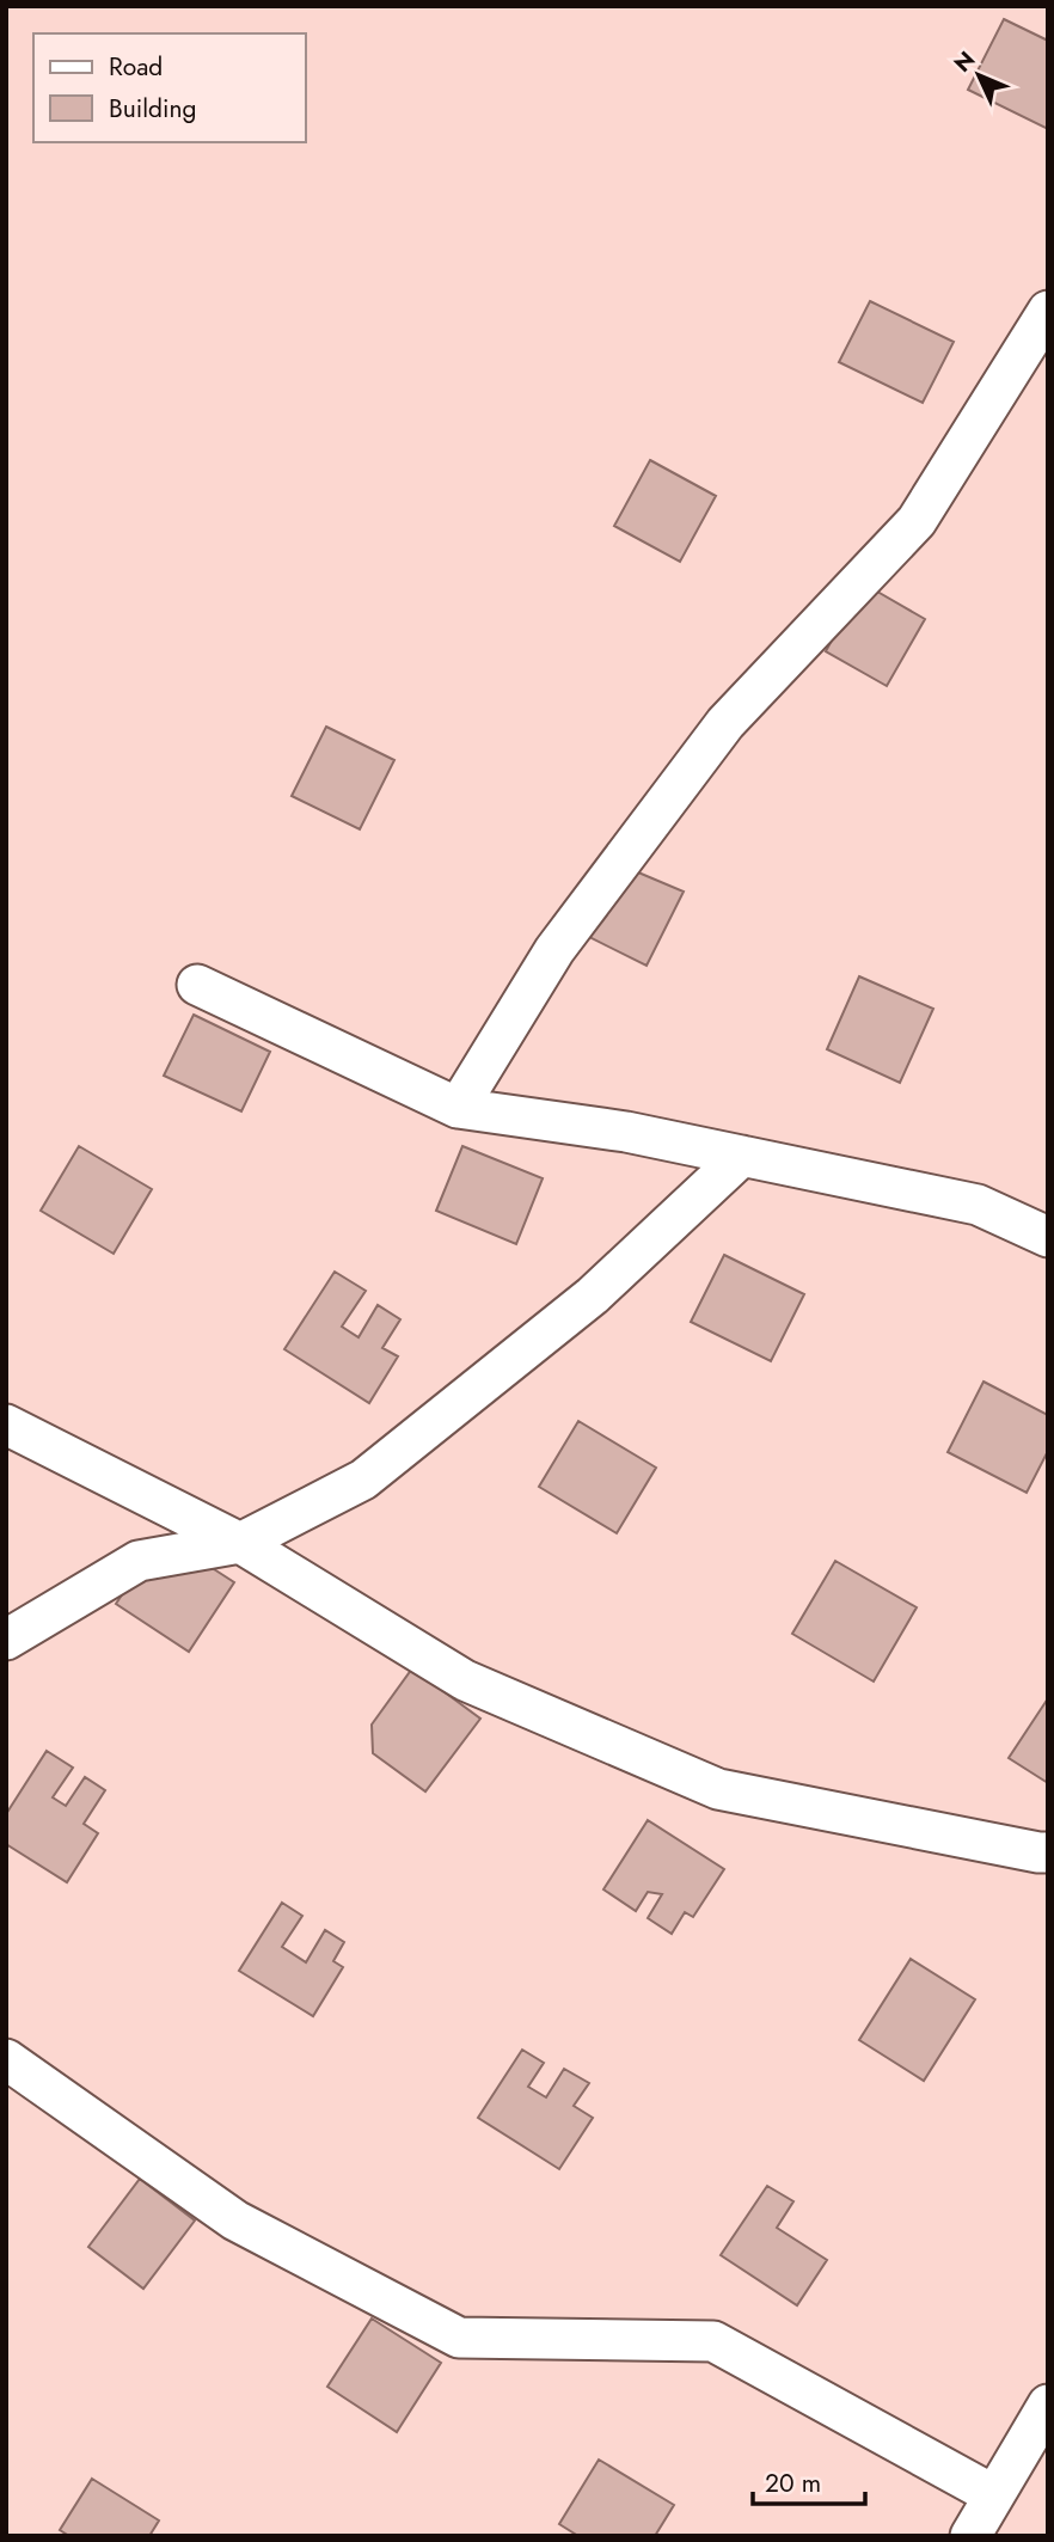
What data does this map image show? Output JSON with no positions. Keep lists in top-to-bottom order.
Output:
{
  "legend": ["Road", "Building"],
  "scale_bar": "20 m",
  "north": "top left"
}
